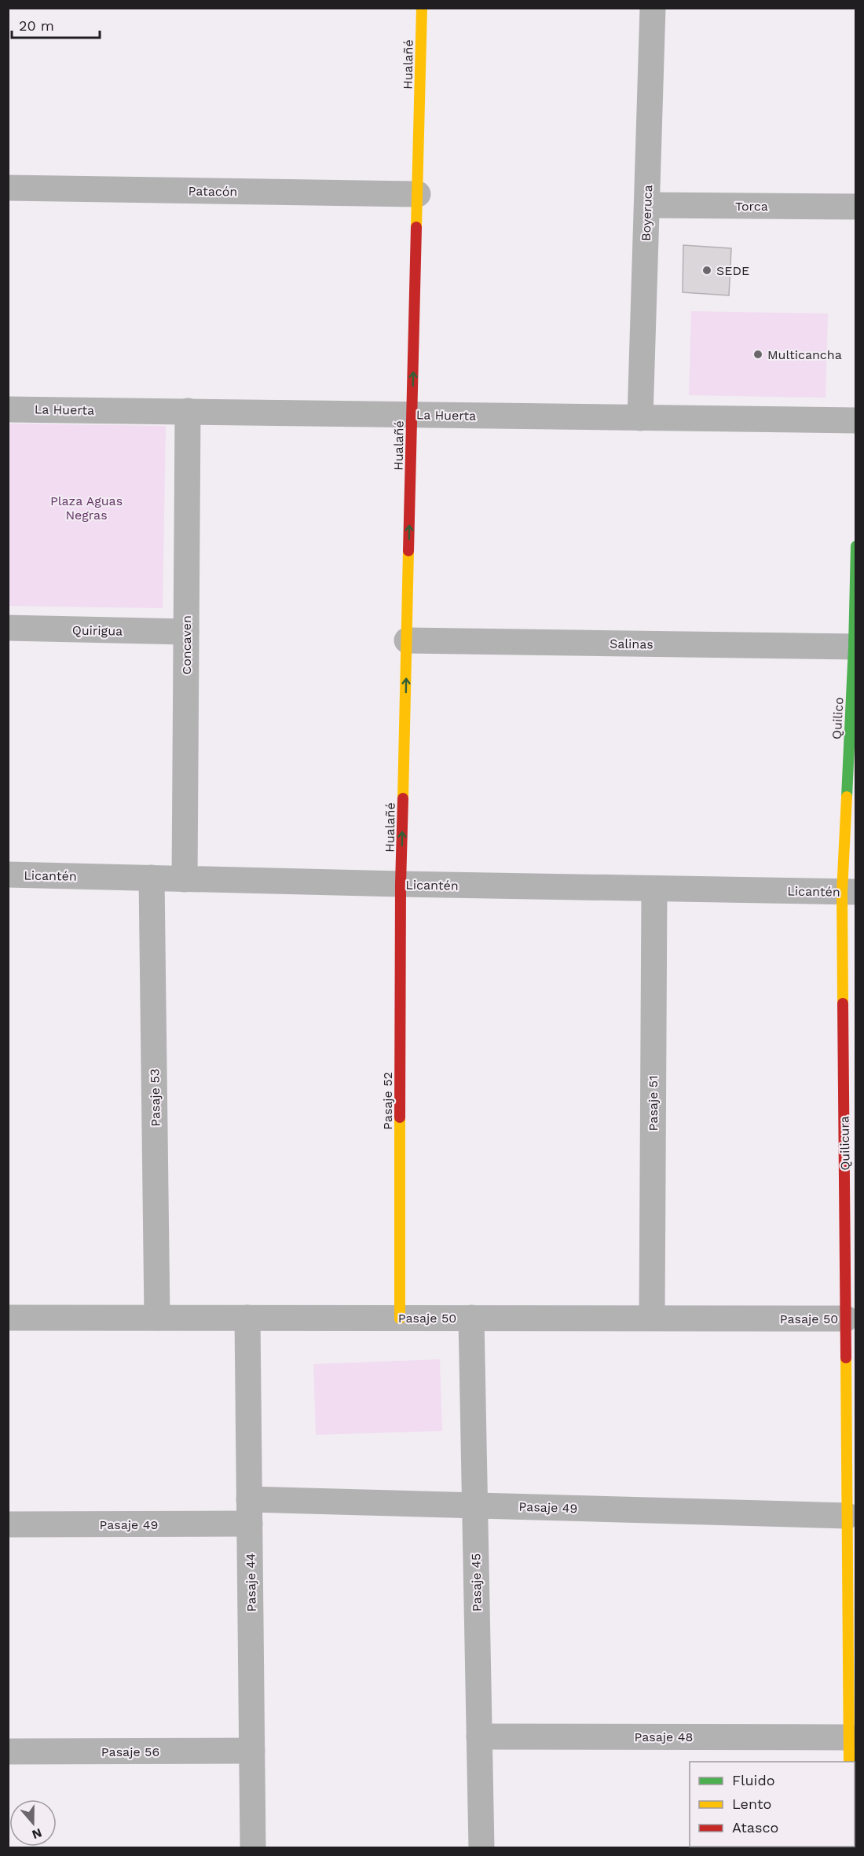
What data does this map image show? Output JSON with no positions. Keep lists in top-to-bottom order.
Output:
{
  "streets": {
    "street": [
      "Hualañé",
      "Patacón",
      "Torca",
      "Boyeruca",
      "La Huerta",
      "Quirigua",
      "Salinas",
      "Concaven",
      "Quilico",
      "Licantén",
      "Pasaje 53",
      "Pasaje 52",
      "Pasaje 51",
      "Quilicura",
      "Pasaje 50",
      "Pasaje 49",
      "Pasaje 44",
      "Pasaje 45",
      "Pasaje 48",
      "Pasaje 56"
    ]
  },
  "crossings": [
    ["Hualañé", "Patacón"],
    ["Hualañé", "La Huerta"],
    ["Hualañé", "Salinas"],
    ["Hualañé", "Licantén"],
    ["Hualañé", "Pasaje 52"],
    ["Torca", "Boyeruca"],
    ["Boyeruca", "La Huerta"],
    ["La Huerta", "Concaven"],
    ["Quirigua", "Concaven"],
    ["Salinas", "Quilico"],
    ["Concaven", "Licantén"],
    ["Quilico", "Licantén"],
    ["Quilico", "Quilicura"],
    ["Licantén", "Pasaje 53"],
    ["Licantén", "Pasaje 52"],
    ["Licantén", "Pasaje 51"],
    ["Licantén", "Quilicura"],
    ["Pasaje 53", "Pasaje 50"],
    ["Pasaje 52", "Pasaje 50"],
    ["Pasaje 51", "Pasaje 50"],
    ["Quilicura", "Pasaje 50"],
    ["Quilicura", "Pasaje 49"],
    ["Quilicura", "Pasaje 48"],
    ["Pasaje 50", "Pasaje 44"],
    ["Pasaje 50", "Pasaje 45"],
    ["Pasaje 49", "Pasaje 44"],
    ["Pasaje 49", "Pasaje 45"],
    ["Pasaje 44", "Pasaje 56"],
    ["Pasaje 45", "Pasaje 48"]
  ],
  "one_way": ["Hualañé"],
  "parks": ["Plaza Aguas Negras"],
  "places": ["SEDE", "Multicancha"],
  "legend": ["Fluido", "Lento", "Atasco"],
  "scale_bar": "20 m",
  "north": "bottom"
}
